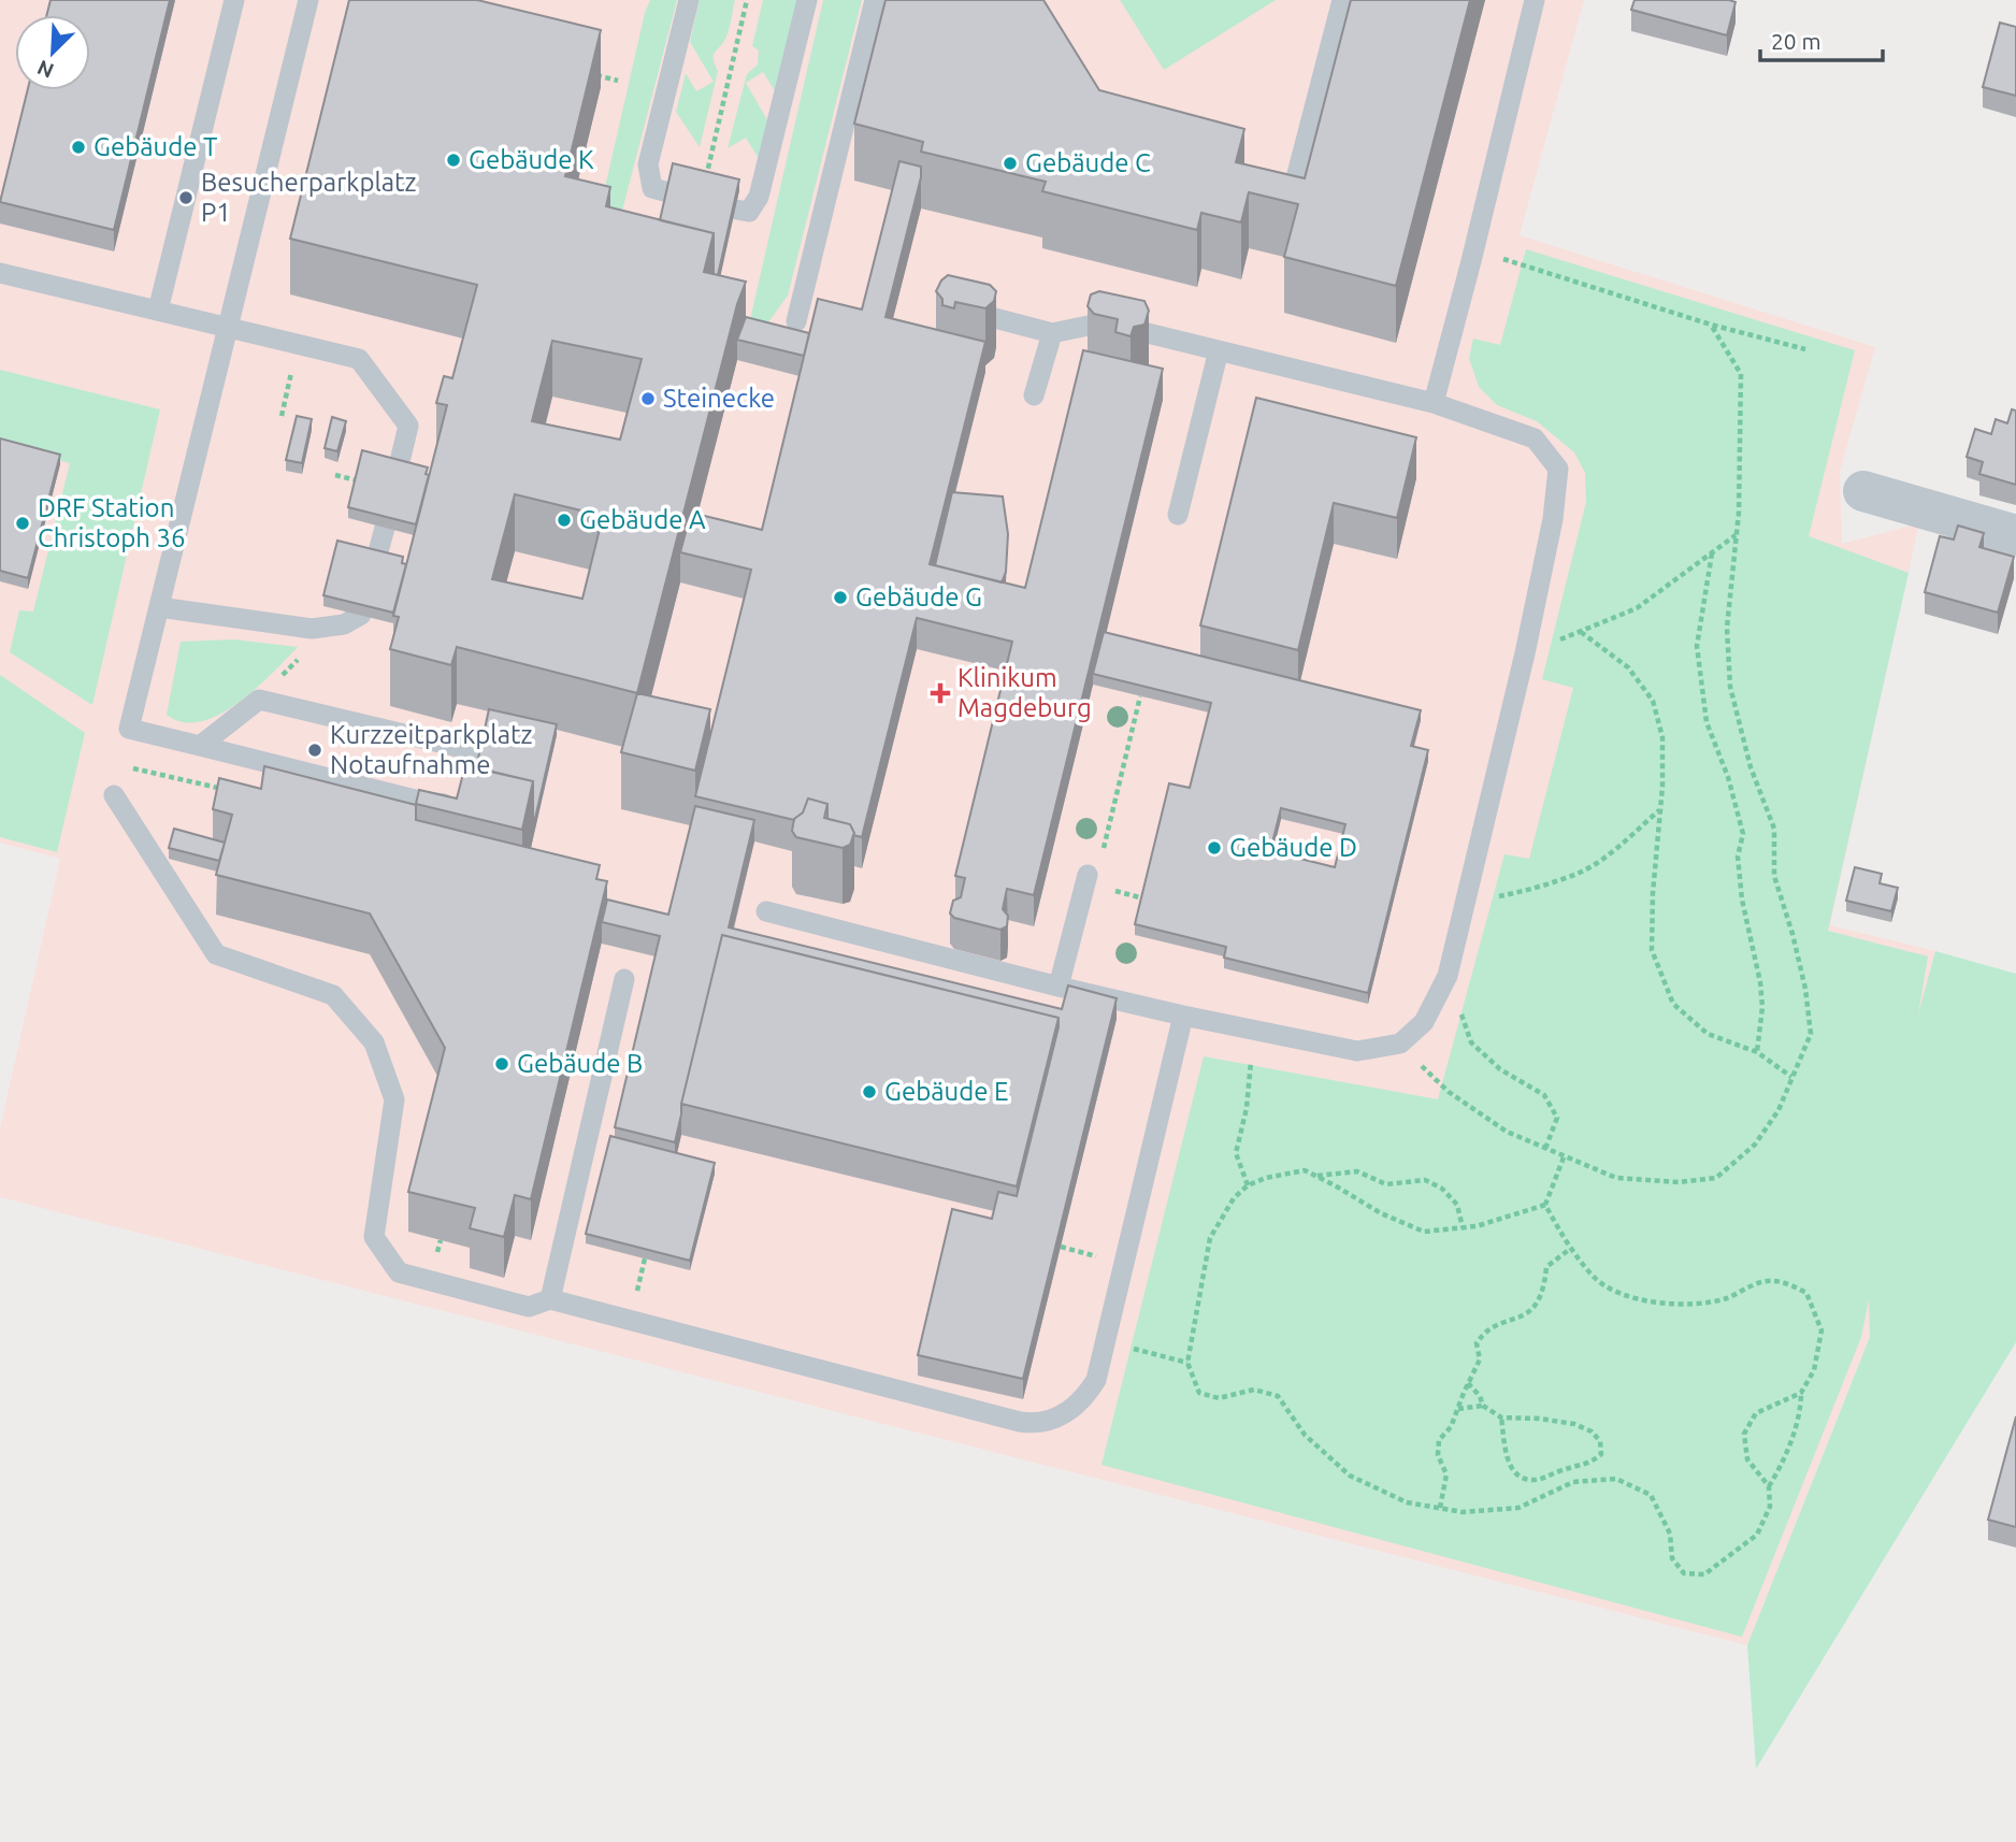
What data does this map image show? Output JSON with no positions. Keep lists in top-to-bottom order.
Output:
{
  "places": {
    "other": [
      "Gebäude T",
      "Gebäude K",
      "Gebäude C",
      "Besucherparkplatz P1",
      "Steinecke",
      "Gebäude A",
      "DRF Station Christoph 36",
      "Gebäude G",
      "Kurzzeitparkplatz Notaufnahme",
      "Gebäude D",
      "Gebäude B",
      "Gebäude E"
    ],
    "health": ["Klinikum Magdeburg"]
  },
  "scale_bar": "20 m",
  "north": "bottom left"
}
